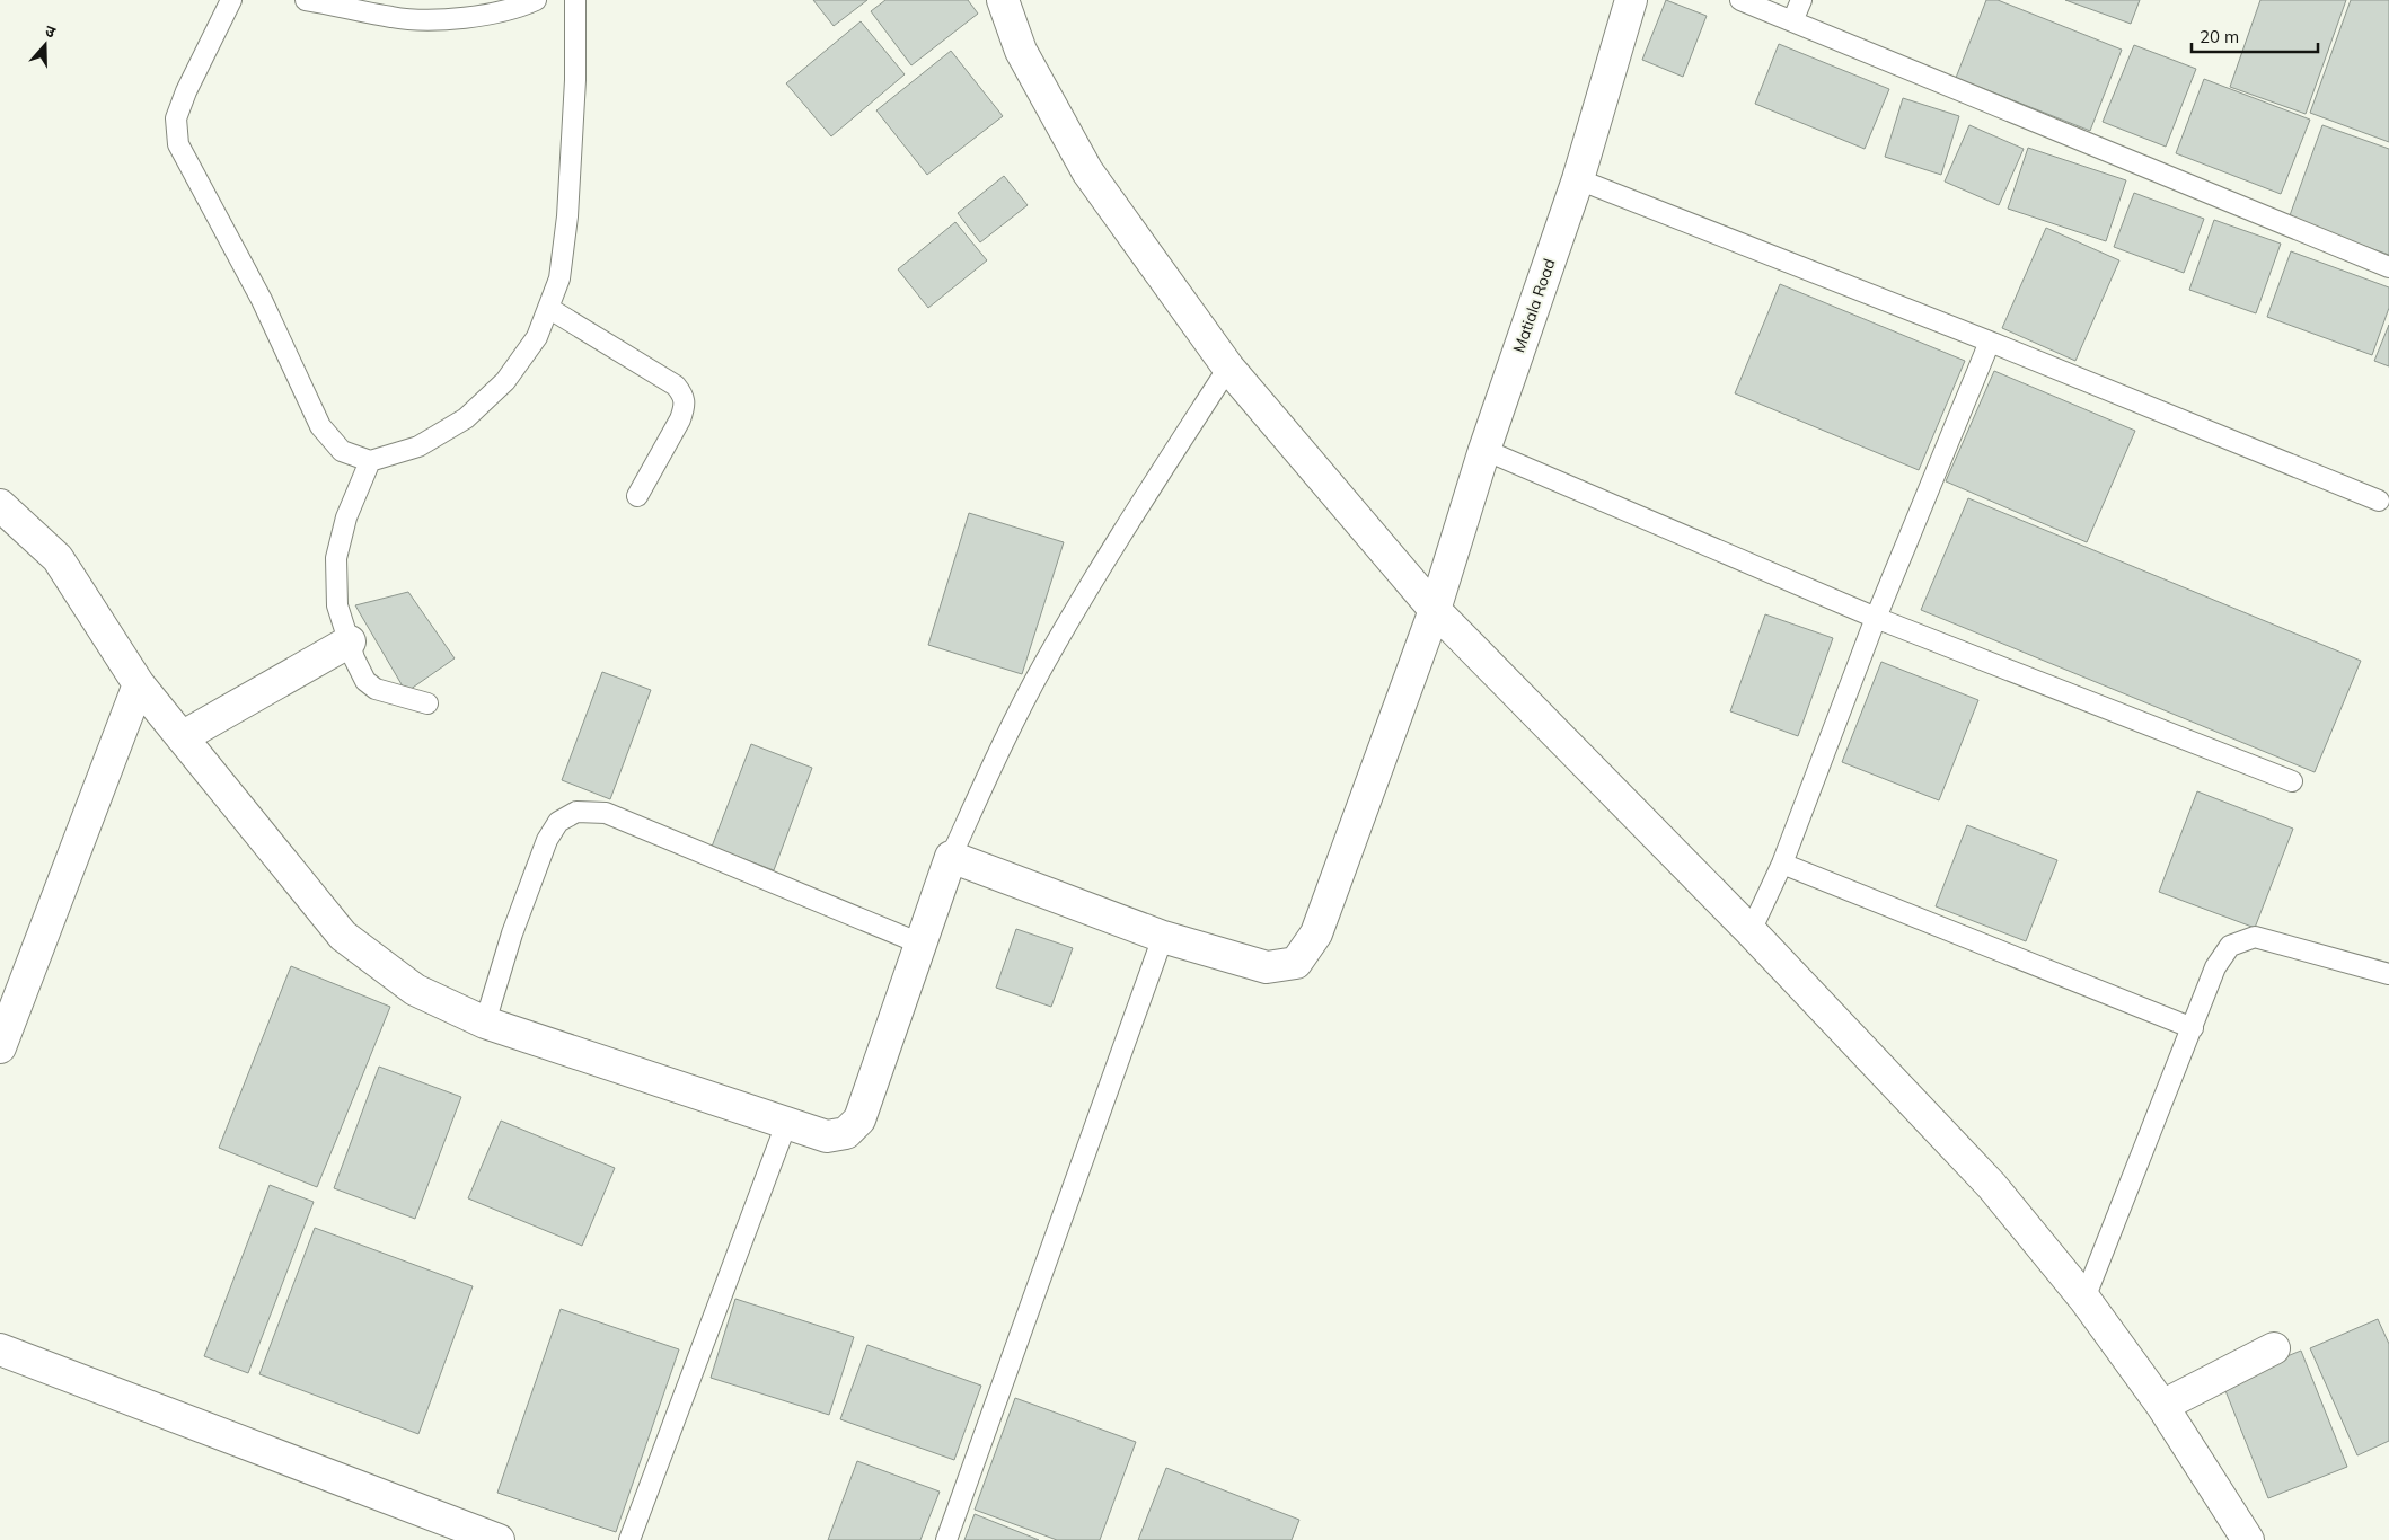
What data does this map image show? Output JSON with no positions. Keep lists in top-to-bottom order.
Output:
{
  "streets": {
    "street": ["Matiala Road"]
  },
  "scale_bar": "20 m",
  "north": "top"
}
